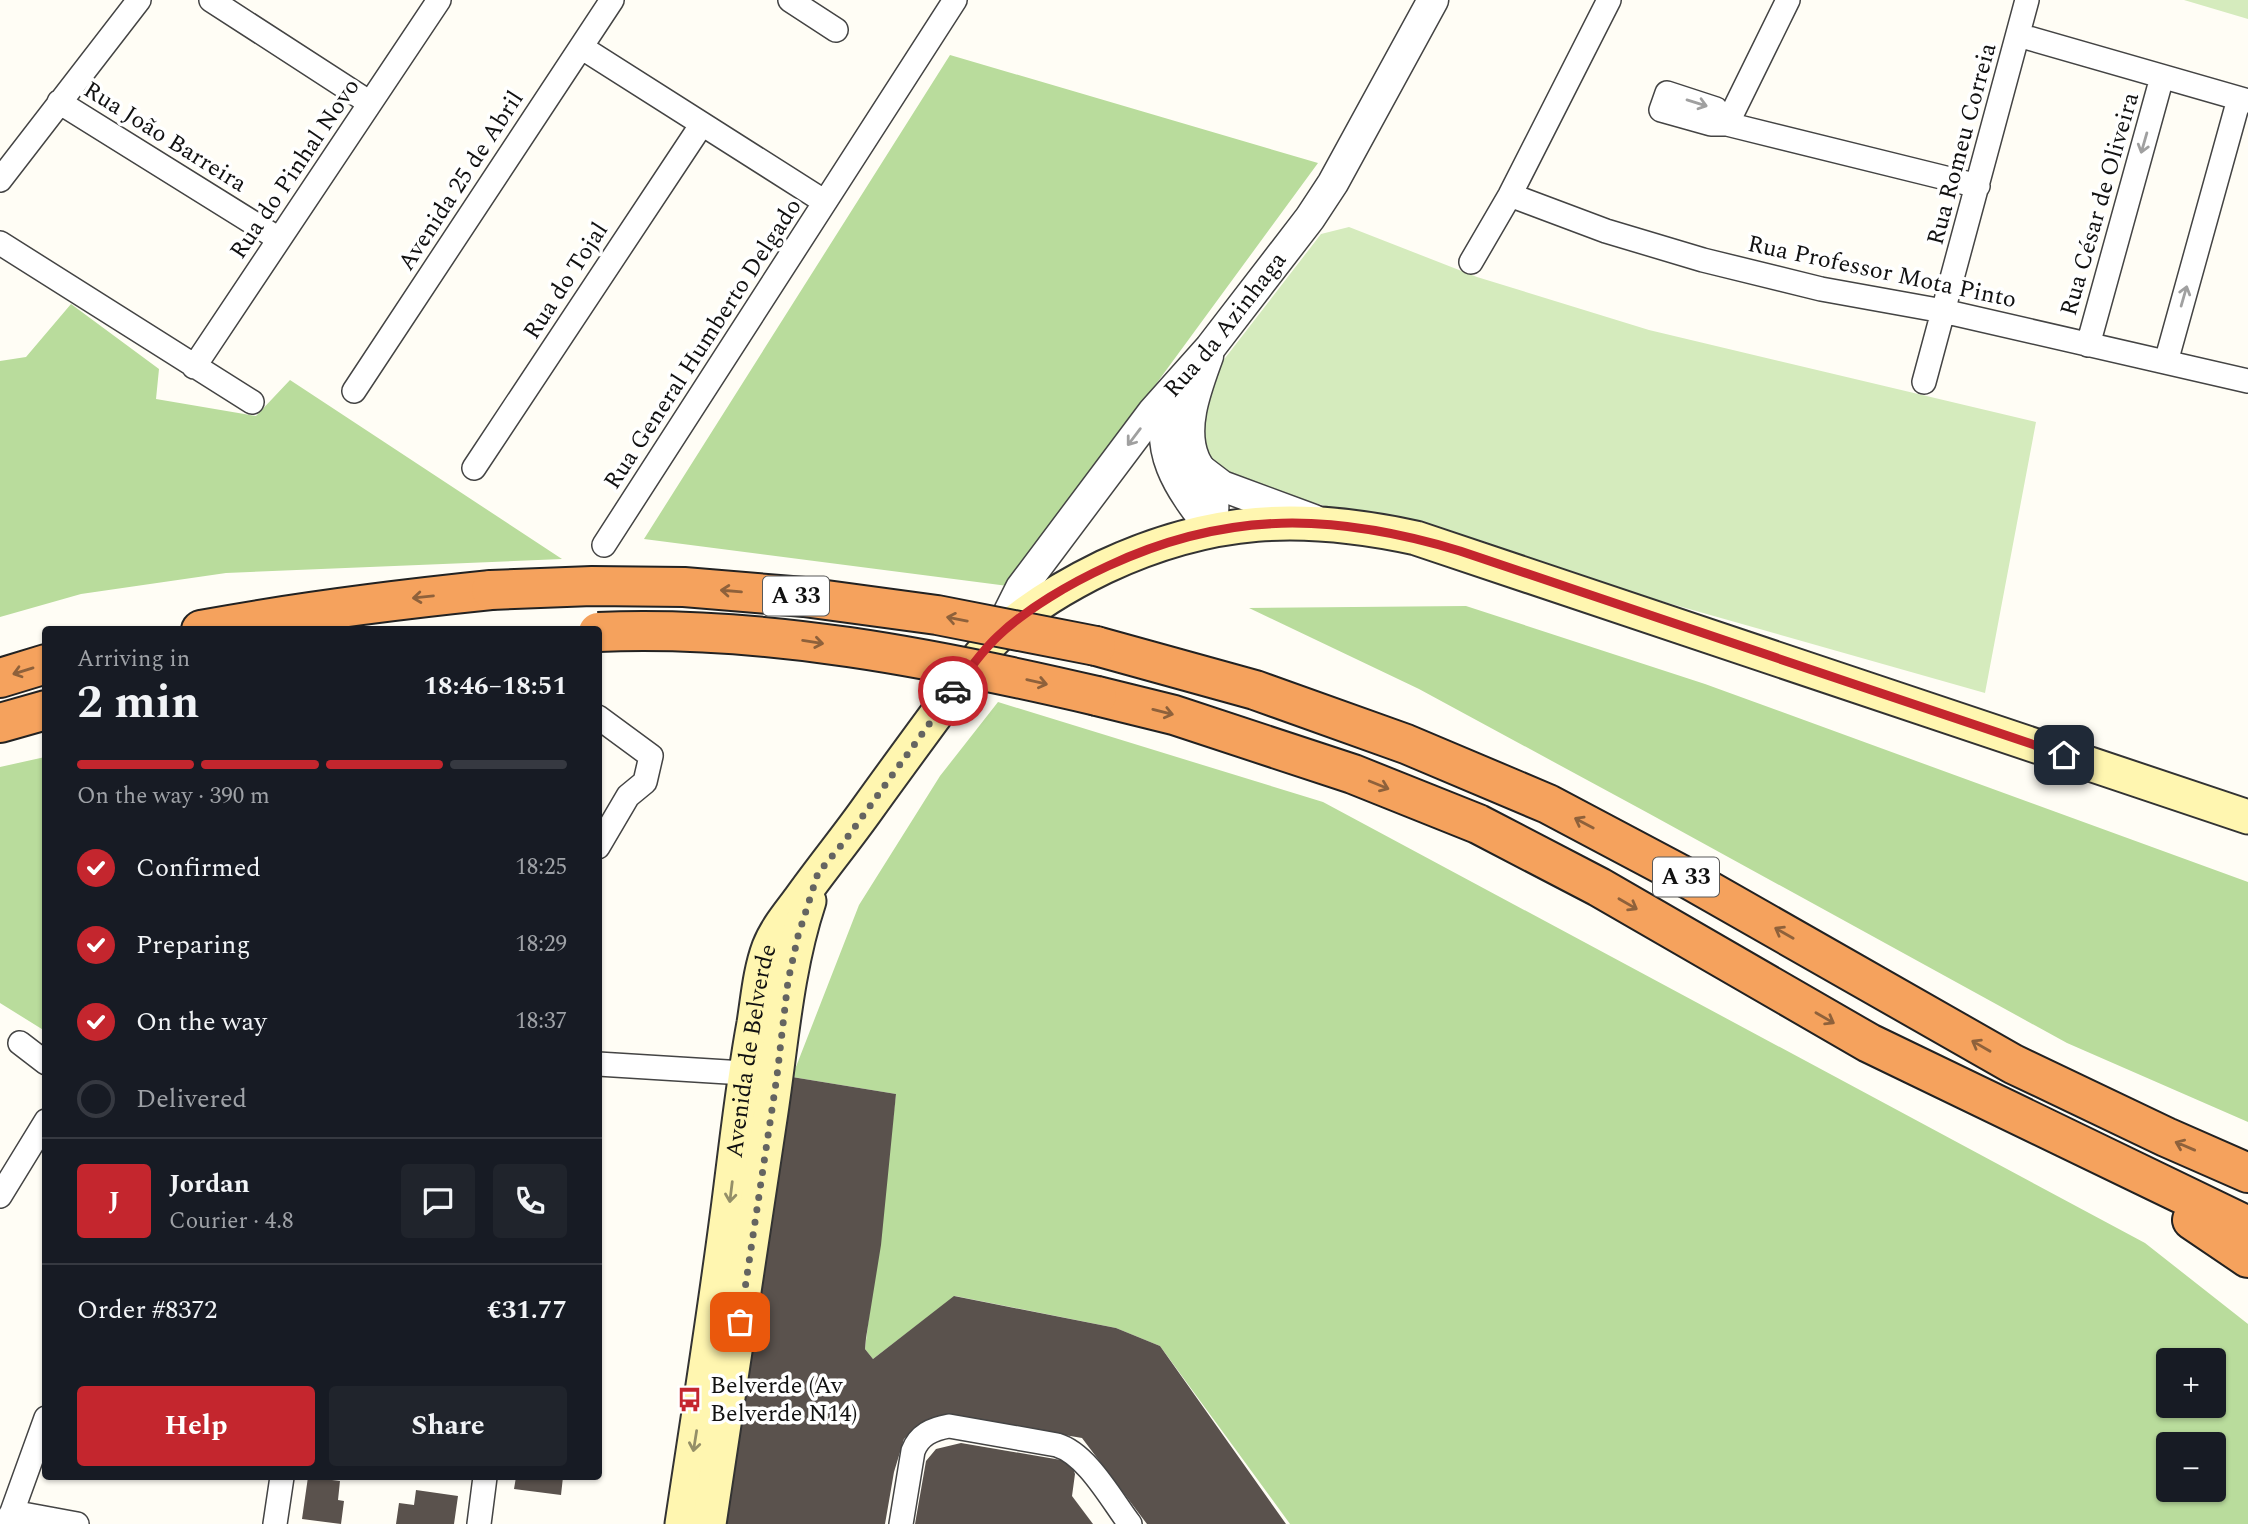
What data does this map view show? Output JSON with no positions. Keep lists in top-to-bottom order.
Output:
{
  "streets": {
    "highway": ["A 33"],
    "main road": ["Avenida de Belverde"],
    "street": [
      "Rua João Barreira",
      "Rua Romeu Correia",
      "Rua do Pinhal Novo",
      "Avenida 25 de Abril",
      "Rua César de Oliveira",
      "Rua Professor Mota Pinto",
      "Rua do Tojal",
      "Rua da Azinhaga",
      "Rua General Humberto Delgado"
    ]
  },
  "crossings": [
    ["Rua João Barreira", "Rua do Pinhal Novo"],
    ["Rua Romeu Correia", "Rua Professor Mota Pinto"],
    ["Avenida 25 de Abril", "Rua General Humberto Delgado"],
    ["Rua César de Oliveira", "Rua Professor Mota Pinto"],
    ["Rua do Tojal", "Rua General Humberto Delgado"],
    ["Rua da Azinhaga", "Avenida de Belverde"]
  ],
  "one_way": ["Rua da Azinhaga"],
  "places": {
    "bus stop": ["Belverde (Av Belverde N14)"]
  },
  "page": {
    "heading": ["2 min", "Arriving in", "18:46–18:51"],
    "panel": [
      "Jordan",
      "Courier · 4.8",
      "Order #8372",
      "€31.77"
    ],
    "bar": "On the way · 390 m",
    "list": [
      ["Confirmed", "18:25"],
      ["Preparing", "18:29"],
      ["On the way", "18:37"],
      "Delivered"
    ],
    "round": "J",
    "map_buttons": ["+", "−"],
    "buttons": ["Help", "Share"]
  }
}
